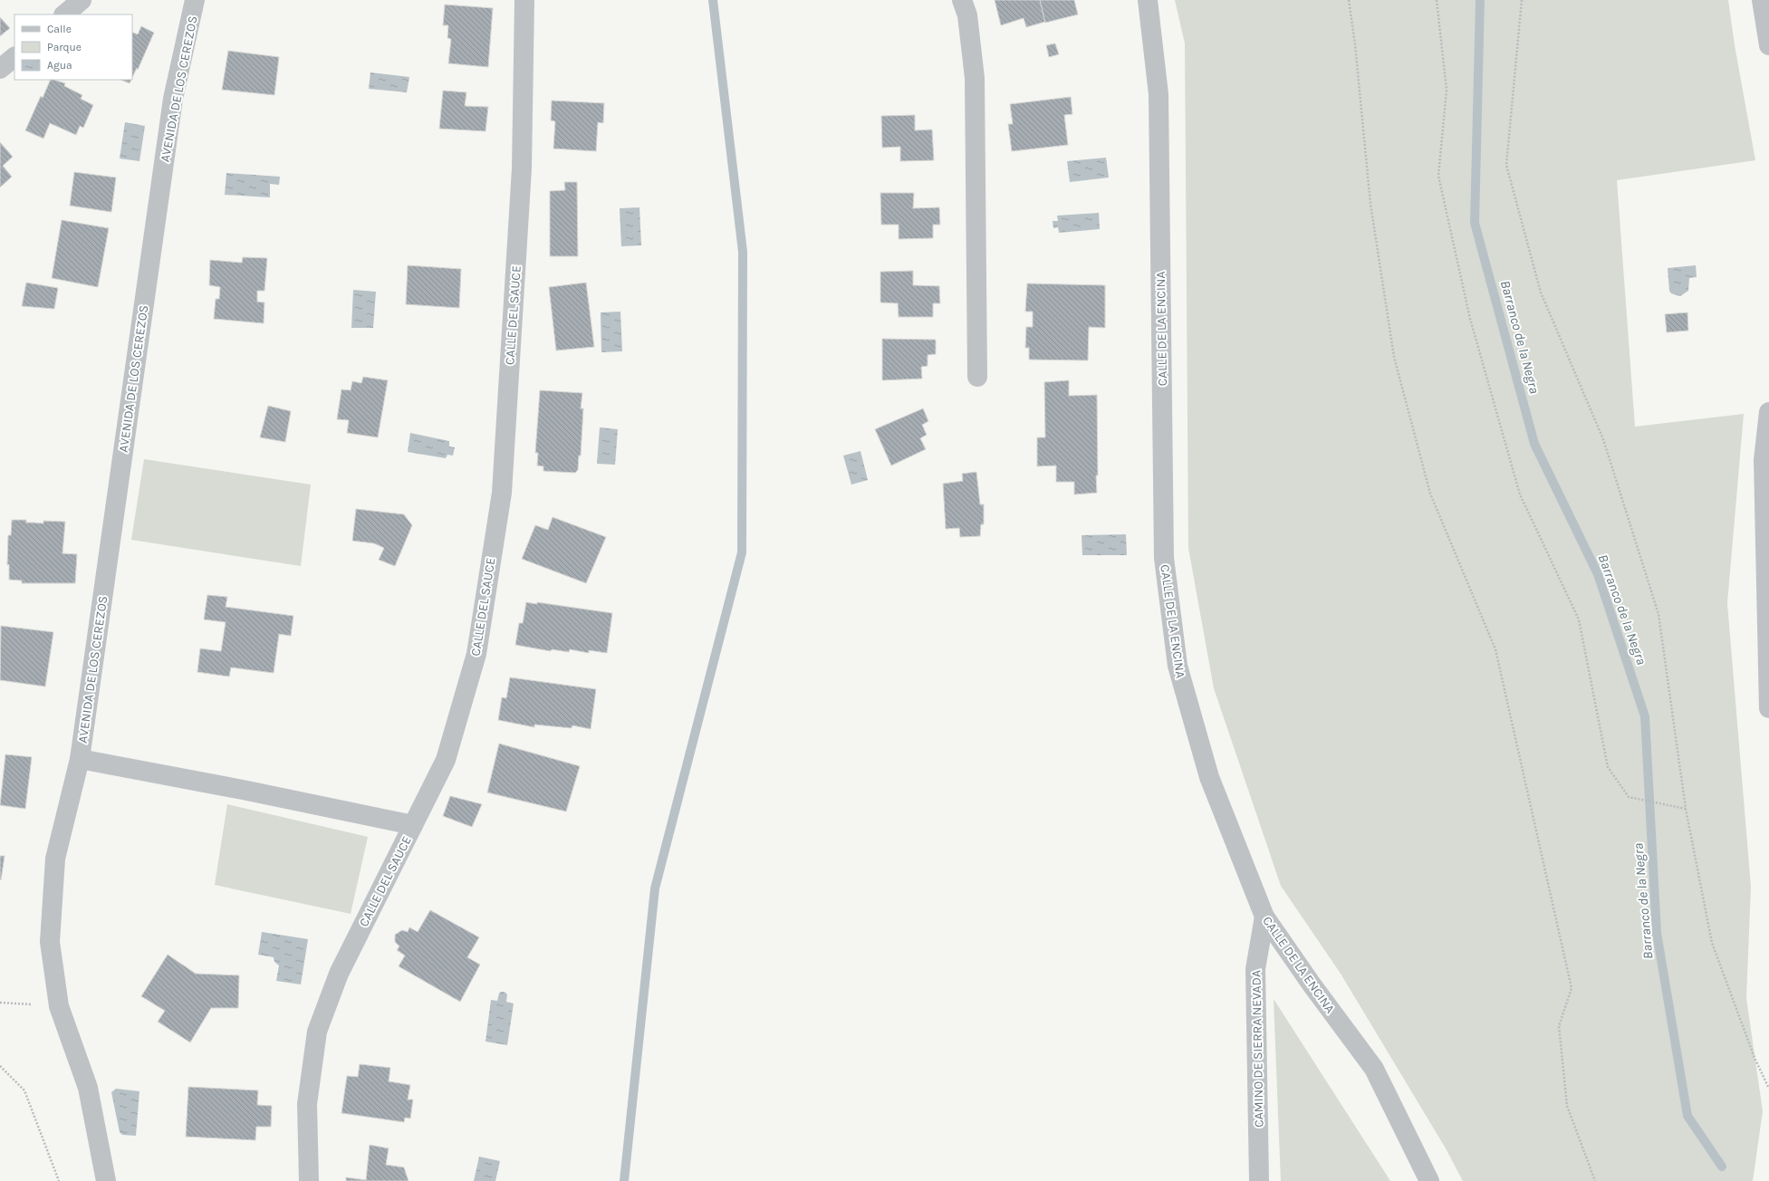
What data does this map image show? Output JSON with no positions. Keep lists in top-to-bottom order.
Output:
{
  "streets": {
    "street": [
      "AVENIDA DE LOS CEREZOS",
      "CALLE DEL SAUCE",
      "CALLE DE LA ENCINA",
      "CAMINO DE SIERRA NEVADA"
    ]
  },
  "crossings": [
    ["AVENIDA DE LOS CEREZOS", "CALLE DEL SAUCE"],
    ["CALLE DE LA ENCINA", "CAMINO DE SIERRA NEVADA"]
  ],
  "water": ["Barranco de la Negra"],
  "legend": ["Calle", "Parque", "Agua"]
}
